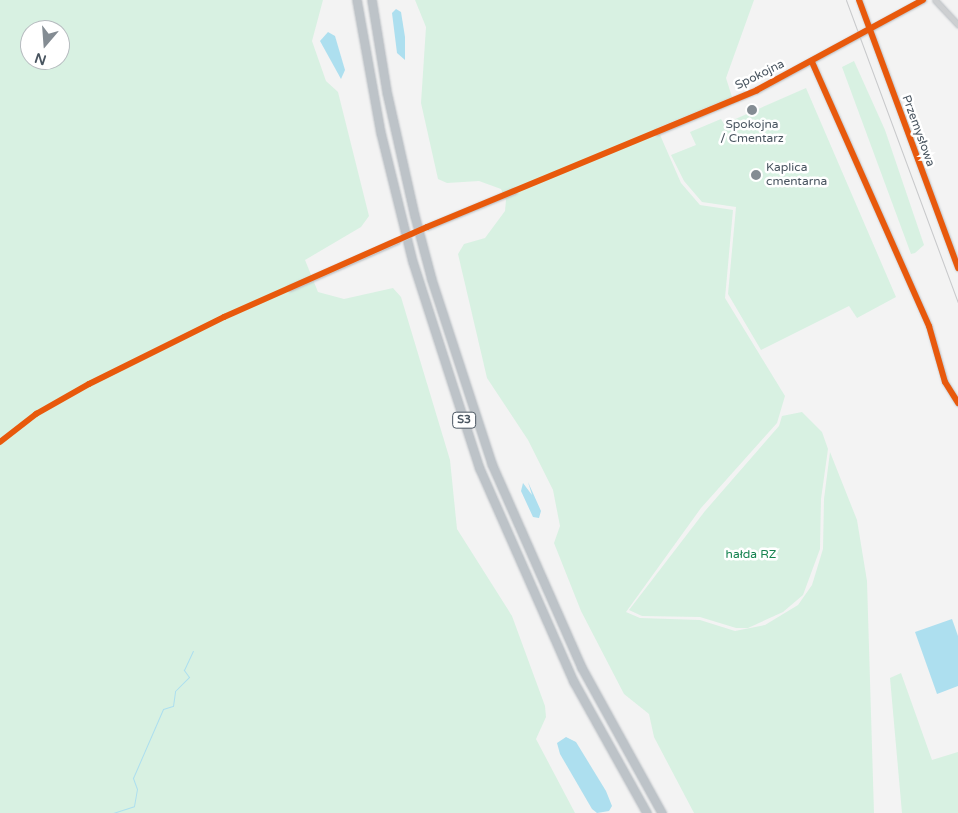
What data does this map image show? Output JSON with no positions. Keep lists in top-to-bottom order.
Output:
{
  "streets": {
    "highway": ["S3"],
    "street": ["Spokojna", "Przemysłowa"]
  },
  "crossings": [
    ["Spokojna", "Przemysłowa"]
  ],
  "parks": ["hałda RZ"],
  "places": ["Spokojna / Cmentarz", "Kaplica cmentarna"],
  "north": "bottom"
}
